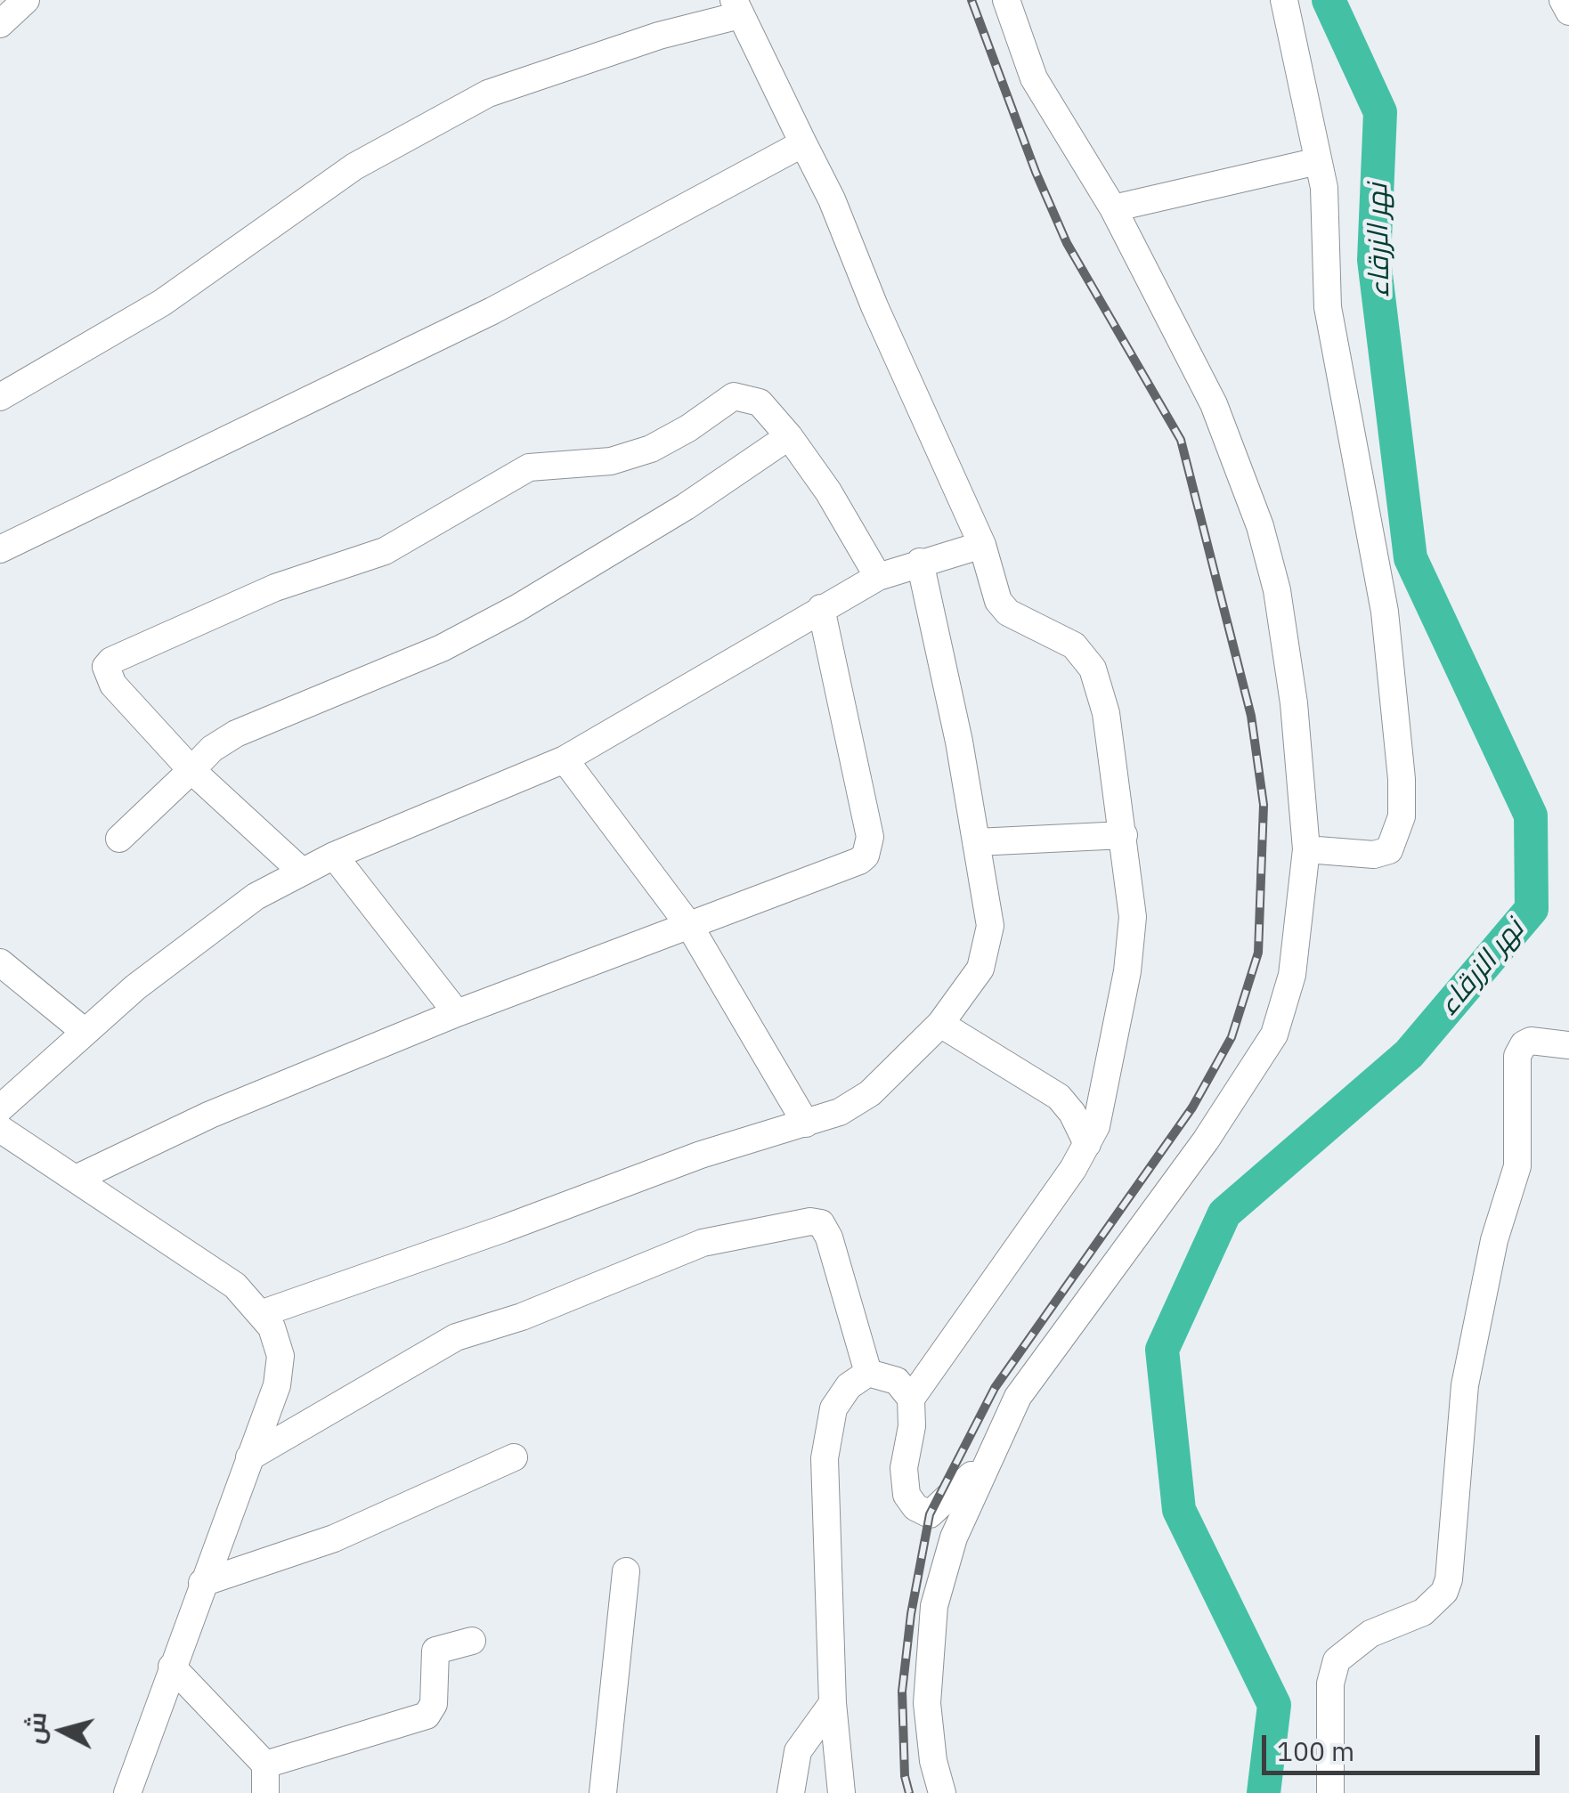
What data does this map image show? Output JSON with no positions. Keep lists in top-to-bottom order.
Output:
{
  "water": ["نهر الزرقاء"],
  "scale_bar": "100 m",
  "north": "left"
}
